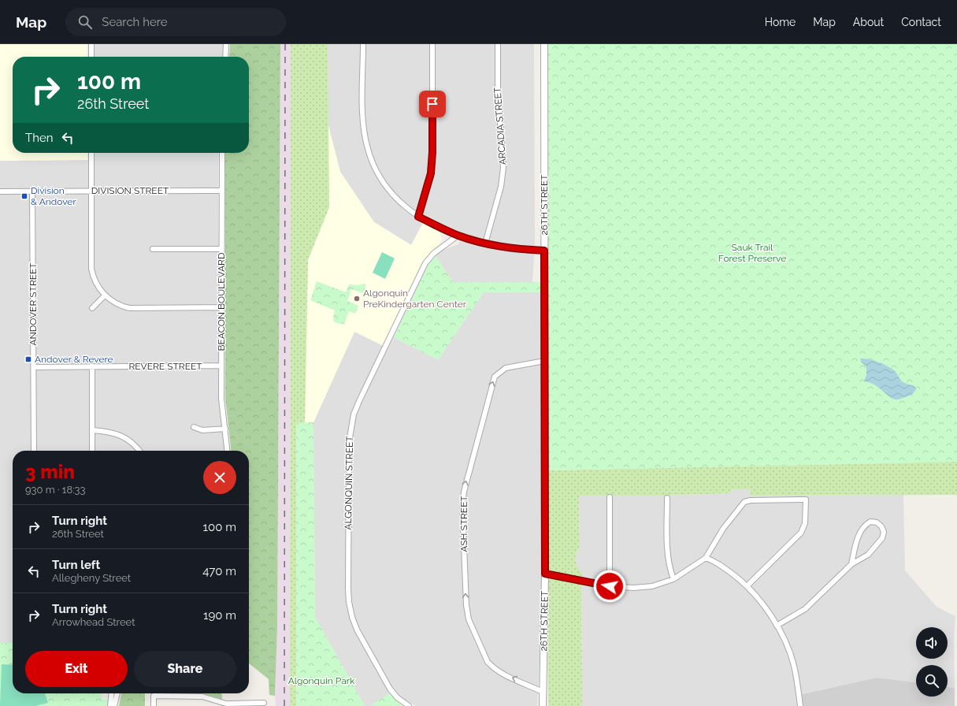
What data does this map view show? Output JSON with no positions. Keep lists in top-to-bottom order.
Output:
{
  "streets": {
    "street": [
      "ARCADIA STREET",
      "DIVISION STREET",
      "26TH STREET",
      "BEACON BOULEVARD",
      "ANDOVER STREET",
      "REVERE STREET",
      "ALGONQUIN STREET",
      "ASH STREET"
    ]
  },
  "crossings": [
    ["DIVISION STREET", "BEACON BOULEVARD"],
    ["DIVISION STREET", "ANDOVER STREET"],
    ["26TH STREET", "ASH STREET"],
    ["BEACON BOULEVARD", "REVERE STREET"],
    ["ANDOVER STREET", "REVERE STREET"]
  ],
  "one_way": ["ASH STREET"],
  "parks": ["Sauk Trail Forest Preserve", "Algonquin Park"],
  "places": {
    "transit": ["Division & Andover", "Andover & Revere"],
    "other": ["Algonquin PreKindergarten Center"]
  },
  "page": {
    "header": "Map",
    "search": "Search here",
    "nav": [
      "Home",
      "Map",
      "About",
      "Contact"
    ],
    "turn": ["100 m", "26th Street"],
    "then": "Then",
    "heading": ["3 min", "930 m · 18:33"],
    "list": [
      {
        "name": "Turn right",
        "note": "26th Street",
        "value": "100 m"
      },
      {
        "name": "Turn left",
        "note": "Allegheny Street",
        "value": "470 m"
      },
      {
        "name": "Turn right",
        "note": "Arrowhead Street",
        "value": "190 m"
      }
    ],
    "buttons": ["Exit", "Share"]
  }
}
